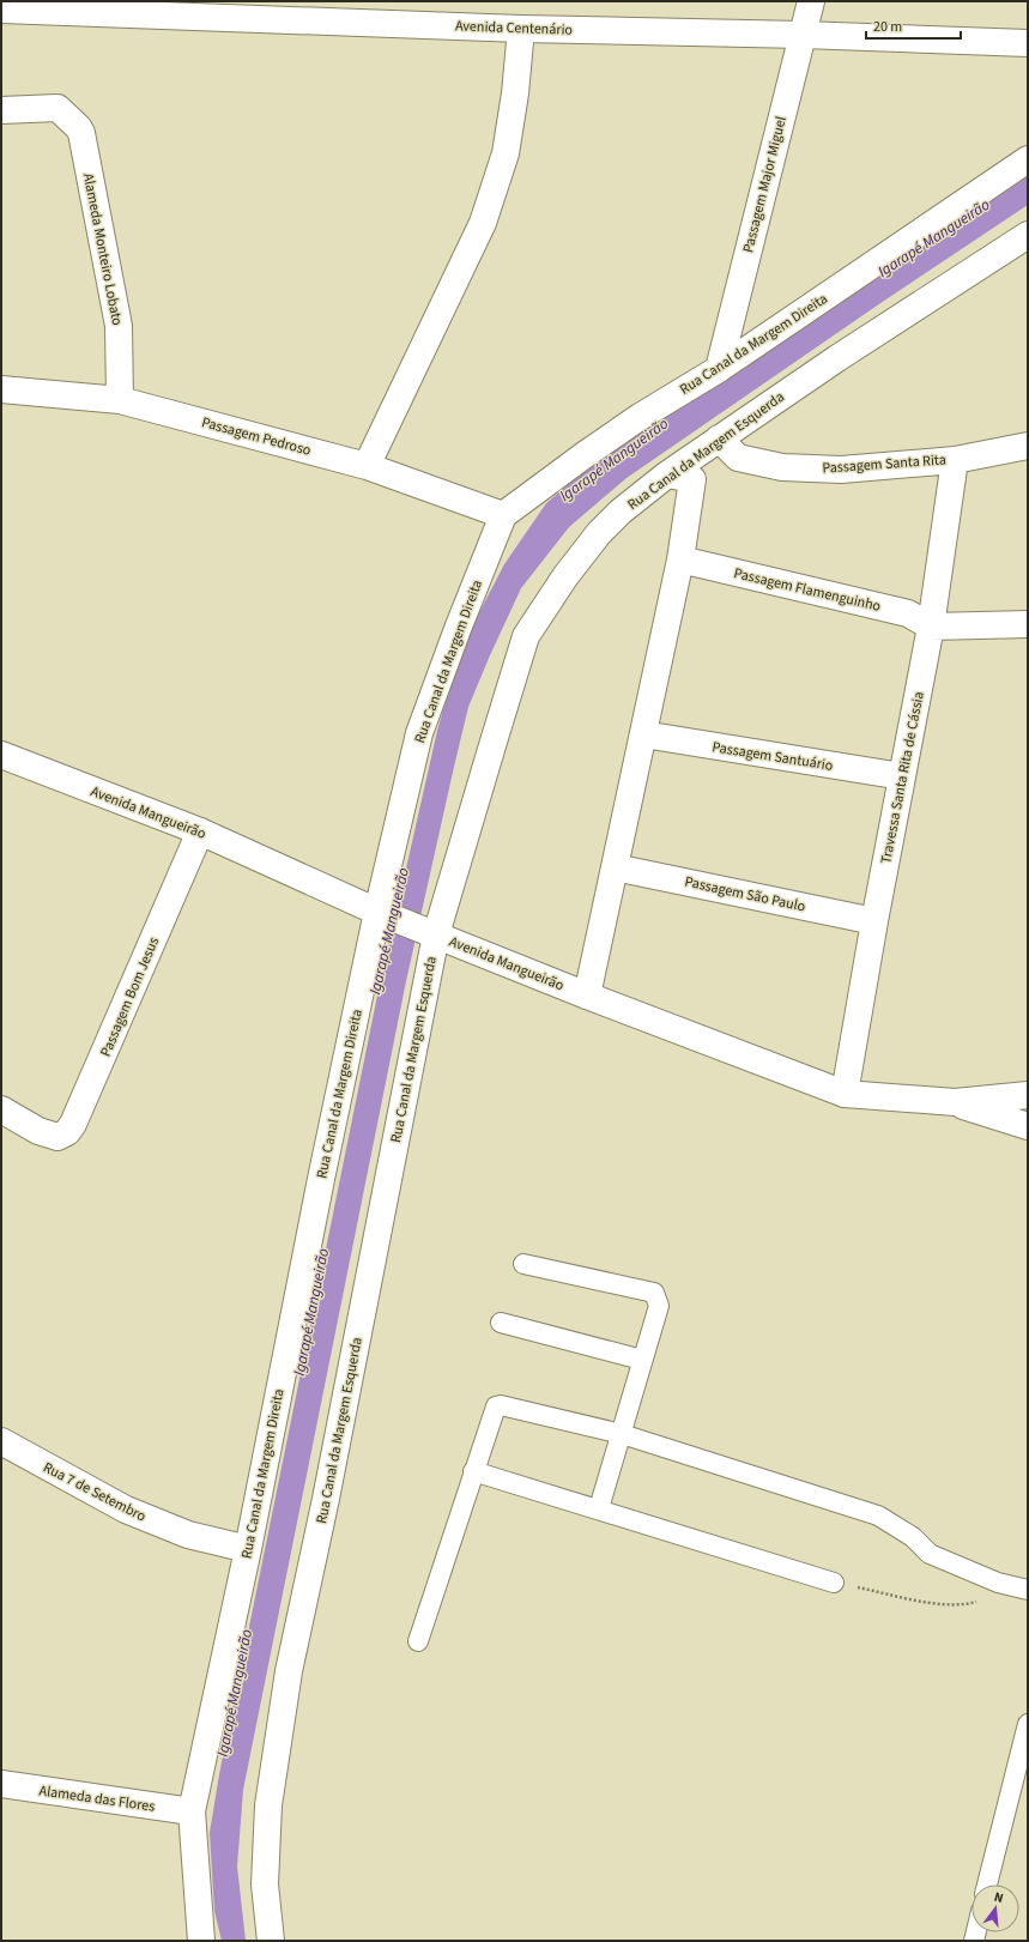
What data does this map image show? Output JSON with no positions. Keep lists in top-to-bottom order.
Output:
{
  "streets": {
    "street": [
      "Avenida Centenário",
      "Passagem Major Miguel",
      "Alameda Monteiro Lobato",
      "Rua Canal da Margem Direita",
      "Passagem Pedroso",
      "Rua Canal da Margem Esquerda",
      "Passagem Santa Rita",
      "Passagem Flamenguinho",
      "Passagem Santuário",
      "Travessa Santa Rita de Cássia",
      "Avenida Mangueirão",
      "Passagem São Paulo",
      "Passagem Bom Jesus",
      "Rua 7 de Setembro",
      "Alameda das Flores"
    ]
  },
  "crossings": [
    ["Avenida Centenário", "Passagem Major Miguel"],
    ["Passagem Major Miguel", "Rua Canal da Margem Direita"],
    ["Alameda Monteiro Lobato", "Passagem Pedroso"],
    ["Rua Canal da Margem Direita", "Passagem Pedroso"],
    ["Rua Canal da Margem Direita", "Avenida Mangueirão"],
    ["Rua Canal da Margem Direita", "Rua 7 de Setembro"],
    ["Rua Canal da Margem Direita", "Alameda das Flores"],
    ["Rua Canal da Margem Esquerda", "Passagem Santa Rita"],
    ["Rua Canal da Margem Esquerda", "Avenida Mangueirão"],
    ["Passagem Santa Rita", "Travessa Santa Rita de Cássia"],
    ["Passagem Flamenguinho", "Travessa Santa Rita de Cássia"],
    ["Passagem Santuário", "Travessa Santa Rita de Cássia"],
    ["Travessa Santa Rita de Cássia", "Avenida Mangueirão"],
    ["Travessa Santa Rita de Cássia", "Passagem São Paulo"],
    ["Avenida Mangueirão", "Passagem Bom Jesus"]
  ],
  "water": ["Igarapé Mangueirão"],
  "scale_bar": "20 m",
  "north": "top"
}
